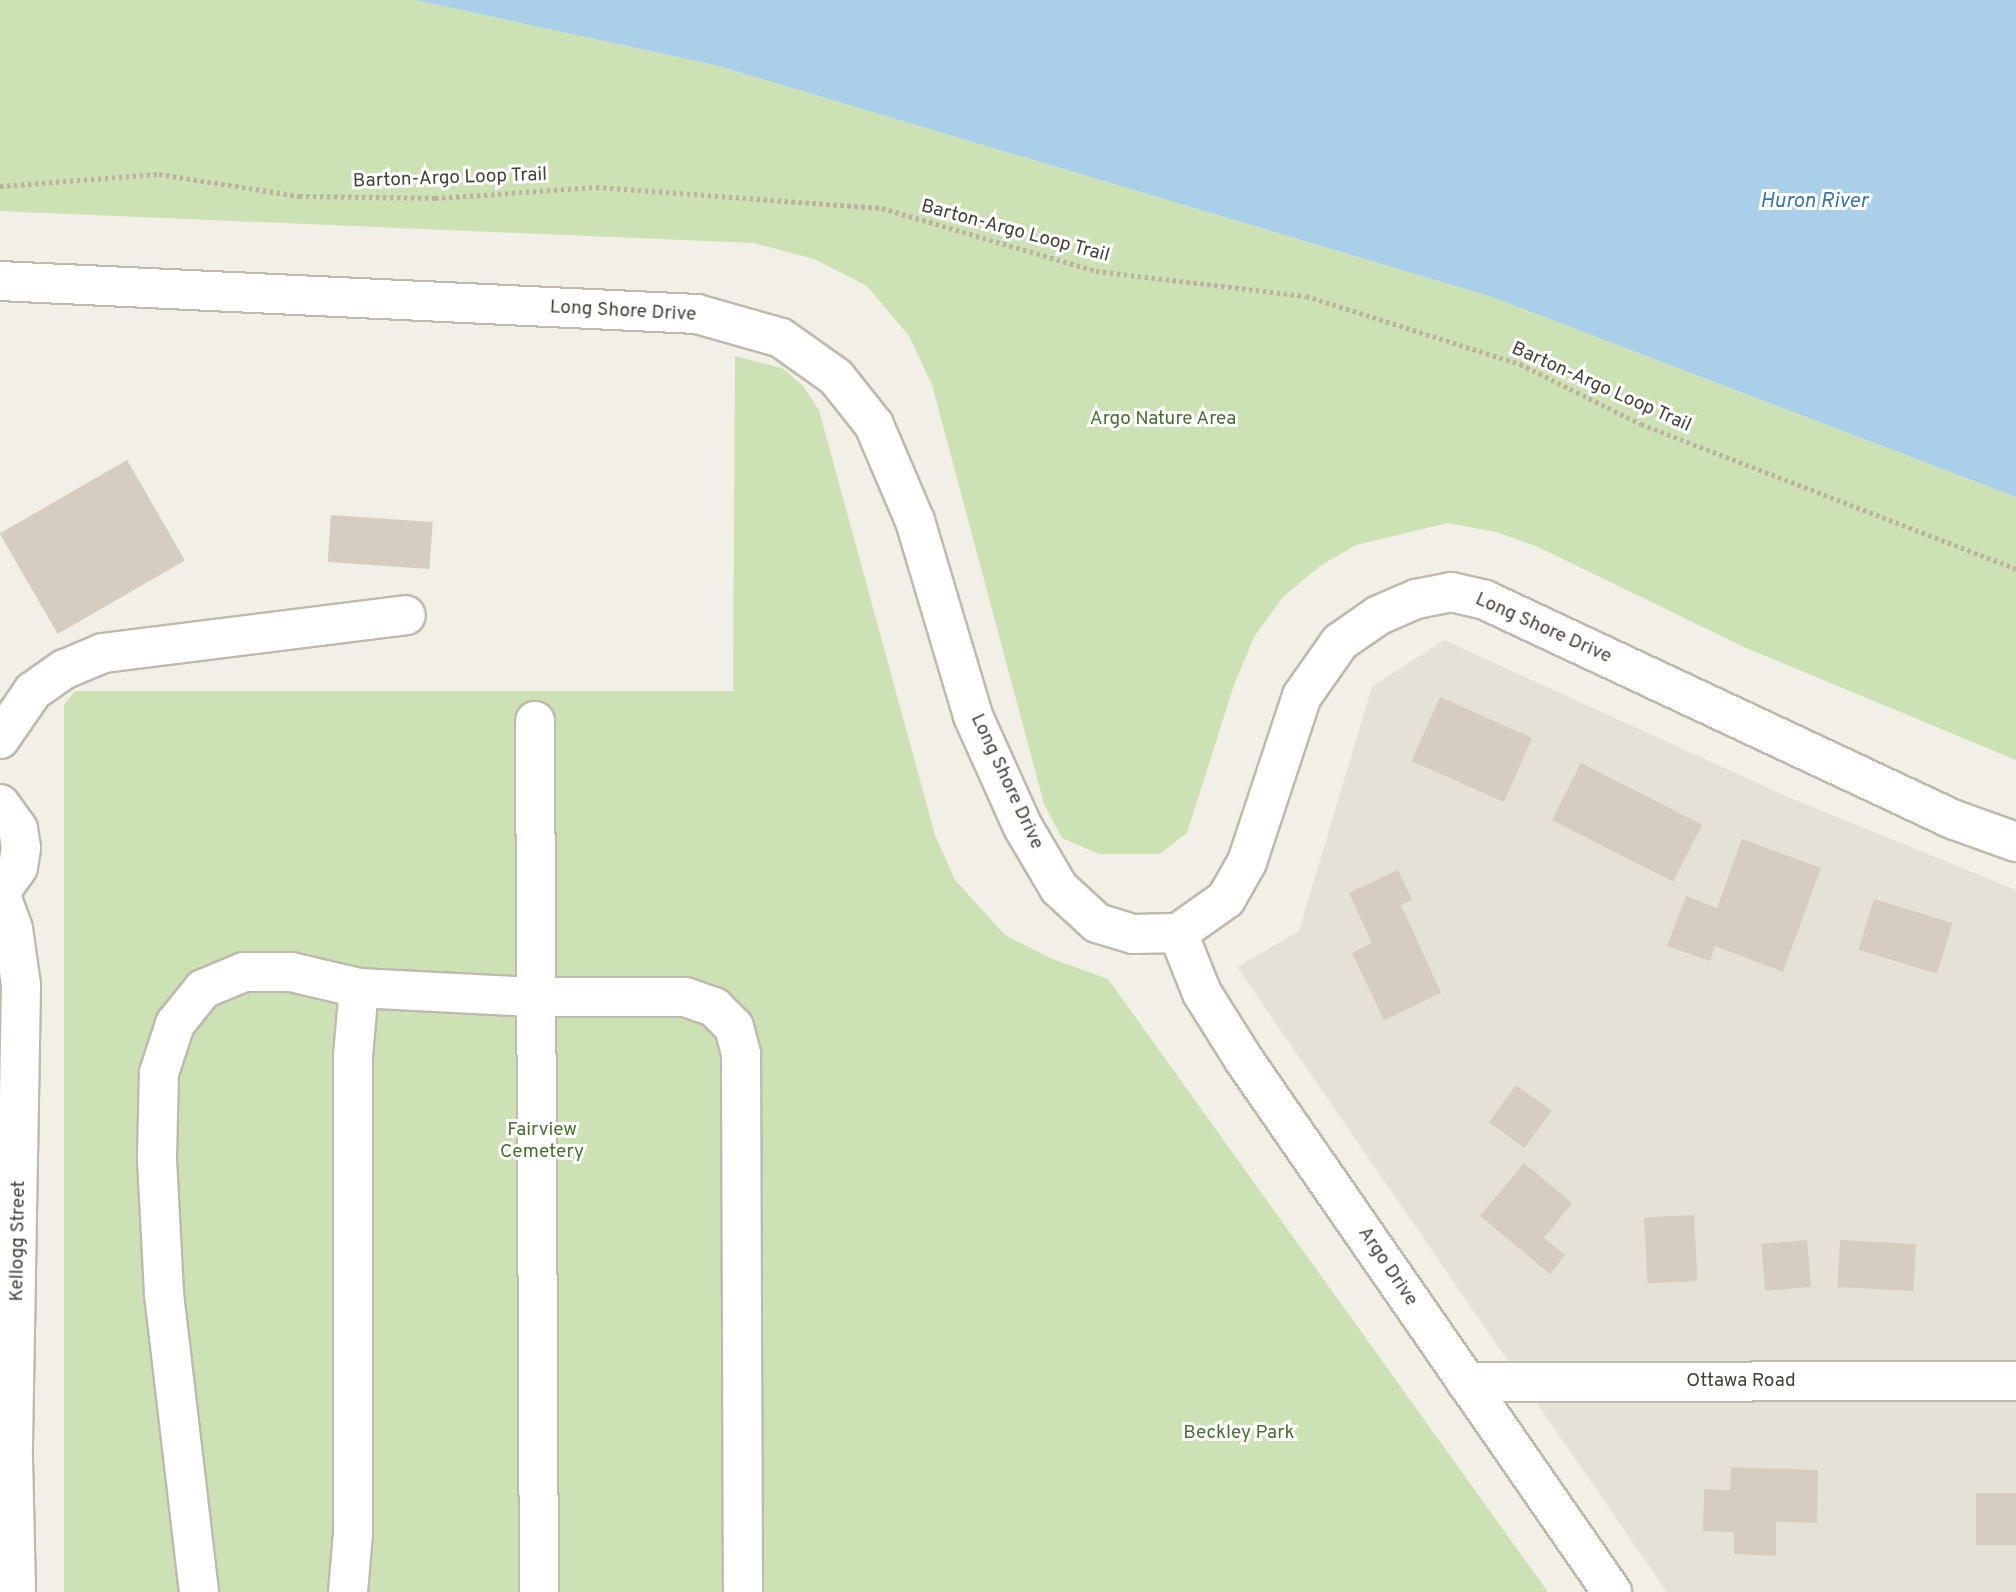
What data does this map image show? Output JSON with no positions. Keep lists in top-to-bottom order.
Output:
{
  "streets": {
    "street": [
      "Long Shore Drive",
      "Kellogg Street",
      "Argo Drive",
      "Ottawa Road"
    ],
    "path": ["Barton-Argo Loop Trail"]
  },
  "crossings": [
    ["Long Shore Drive", "Argo Drive"],
    ["Argo Drive", "Ottawa Road"]
  ],
  "water": ["Huron River"],
  "parks": ["Argo Nature Area", "Fairview Cemetery", "Beckley Park"]
}
